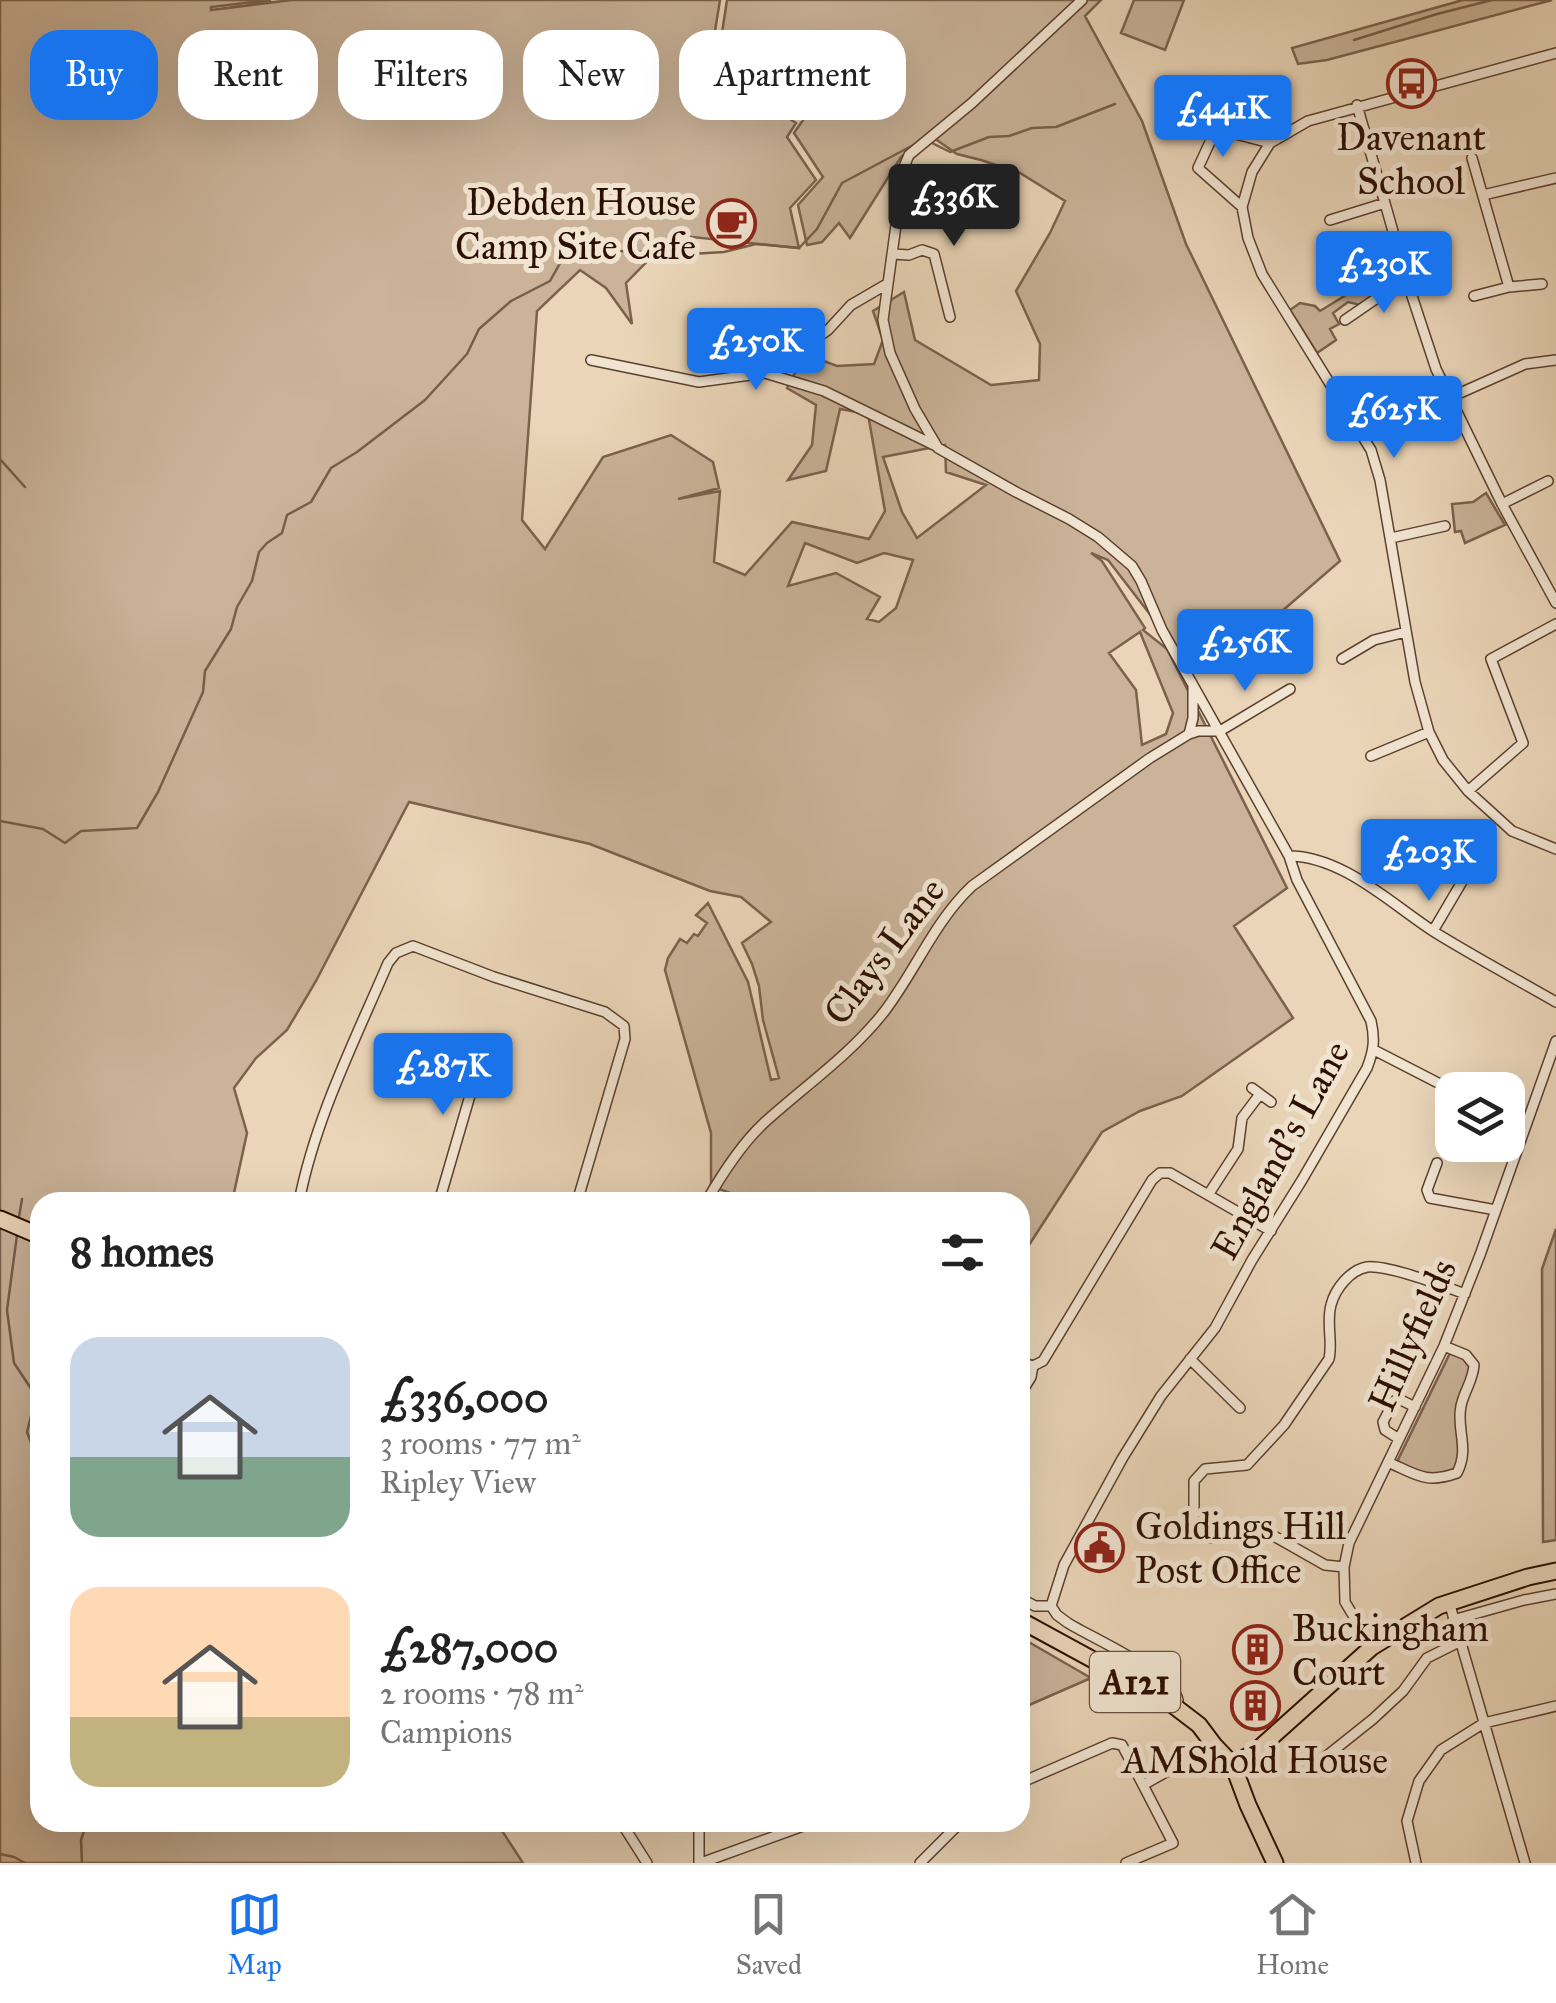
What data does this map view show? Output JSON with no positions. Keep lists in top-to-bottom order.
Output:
{
  "streets": {
    "main road": ["A121"],
    "street": ["Clays Lane", "England's Lane", "Hillyfields"]
  },
  "crossings": [
    ["Clays Lane", "England's Lane"]
  ],
  "places": {
    "bus stop": ["Davenant School"],
    "cafe": ["Debden House Camp Site Cafe"],
    "public building": ["Goldings Hill Post Office"],
    "building": ["Buckingham Court", "AMShold House"]
  },
  "page": {
    "chip": [
      "Buy",
      "Rent",
      "Filters",
      "New",
      "Apartment"
    ],
    "price": [
      "£441K",
      "£336K",
      "£230K",
      "£250K",
      "£625K",
      "£256K",
      "£203K",
      "£287K"
    ],
    "heading": "8 homes",
    "list": [
      {
        "name": "£336,000",
        "note": "3 rooms · 77 m² · Ripley View"
      },
      {
        "name": "£287,000",
        "note": "2 rooms · 78 m² · Campions"
      }
    ],
    "tabs": ["Map", "Saved", "Home"]
  }
}
